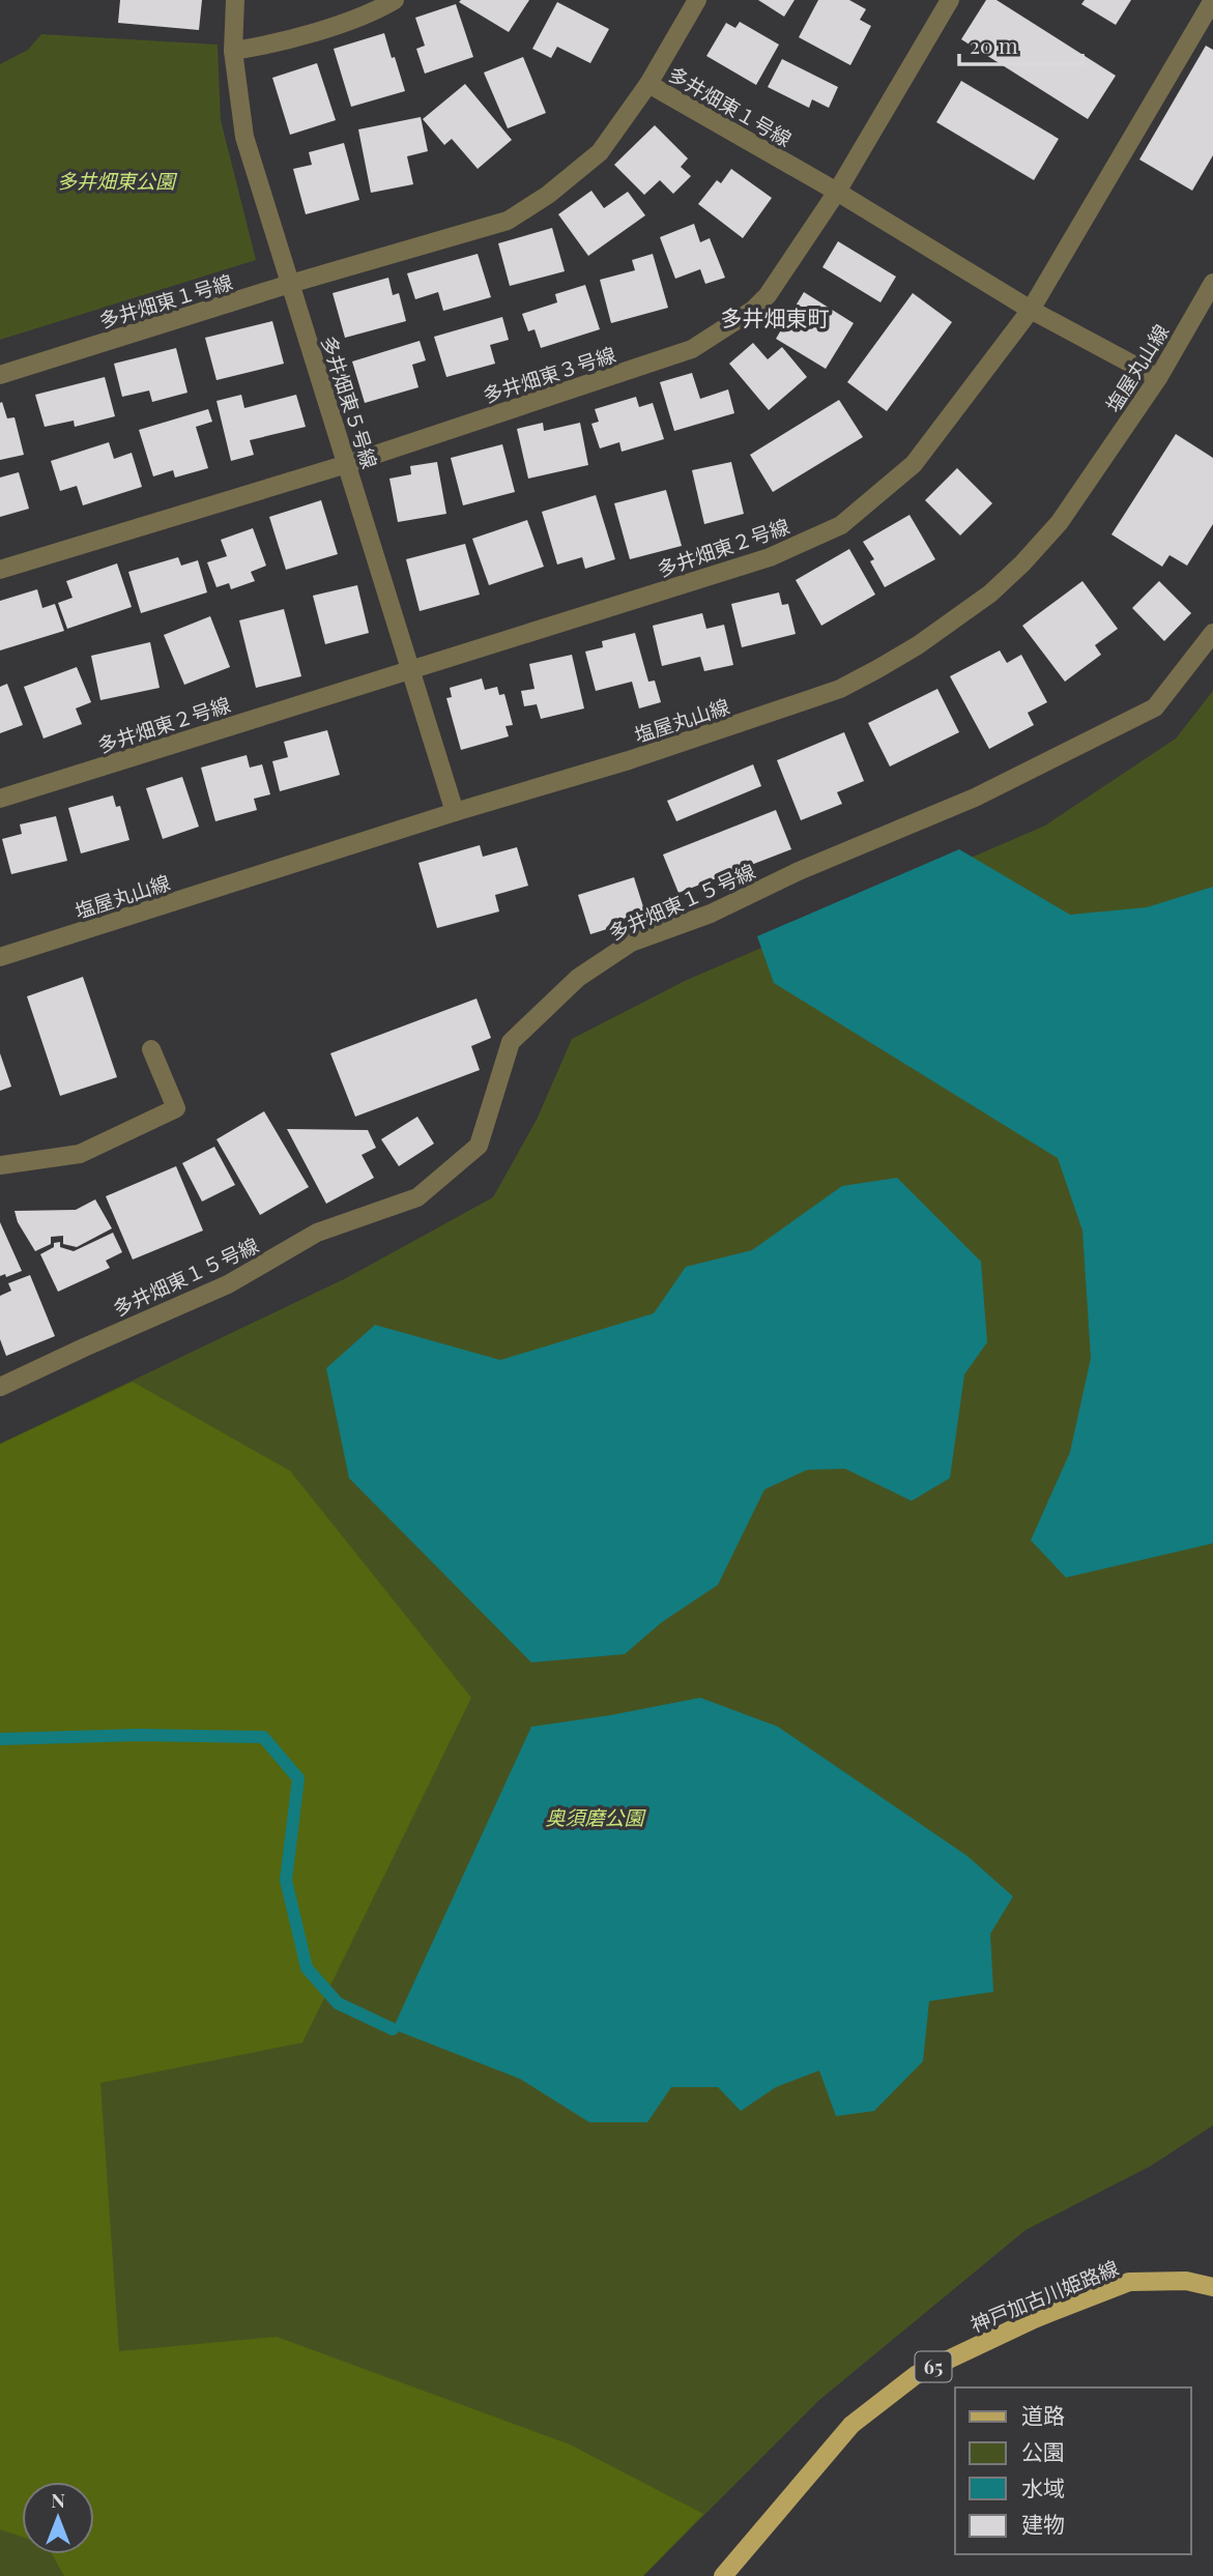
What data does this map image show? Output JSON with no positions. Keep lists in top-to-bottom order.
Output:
{
  "streets": {
    "main road": ["神戸加古川姫路線", "65"],
    "street": [
      "多井畑東１号線",
      "塩屋丸山線",
      "多井畑東３号線",
      "多井畑東５号線",
      "多井畑東２号線",
      "多井畑東１５号線"
    ]
  },
  "crossings": [
    ["多井畑東１号線", "塩屋丸山線"],
    ["多井畑東１号線", "多井畑東３号線"],
    ["多井畑東１号線", "多井畑東５号線"],
    ["多井畑東１号線", "多井畑東２号線"],
    ["塩屋丸山線", "多井畑東５号線"],
    ["多井畑東３号線", "多井畑東５号線"],
    ["多井畑東５号線", "多井畑東２号線"]
  ],
  "districts": ["多井畑東町"],
  "parks": ["多井畑東公園", "奥須磨公園"],
  "legend": [
    "道路",
    "公園",
    "水域",
    "建物"
  ],
  "scale_bar": "20 m",
  "north": "top"
}
